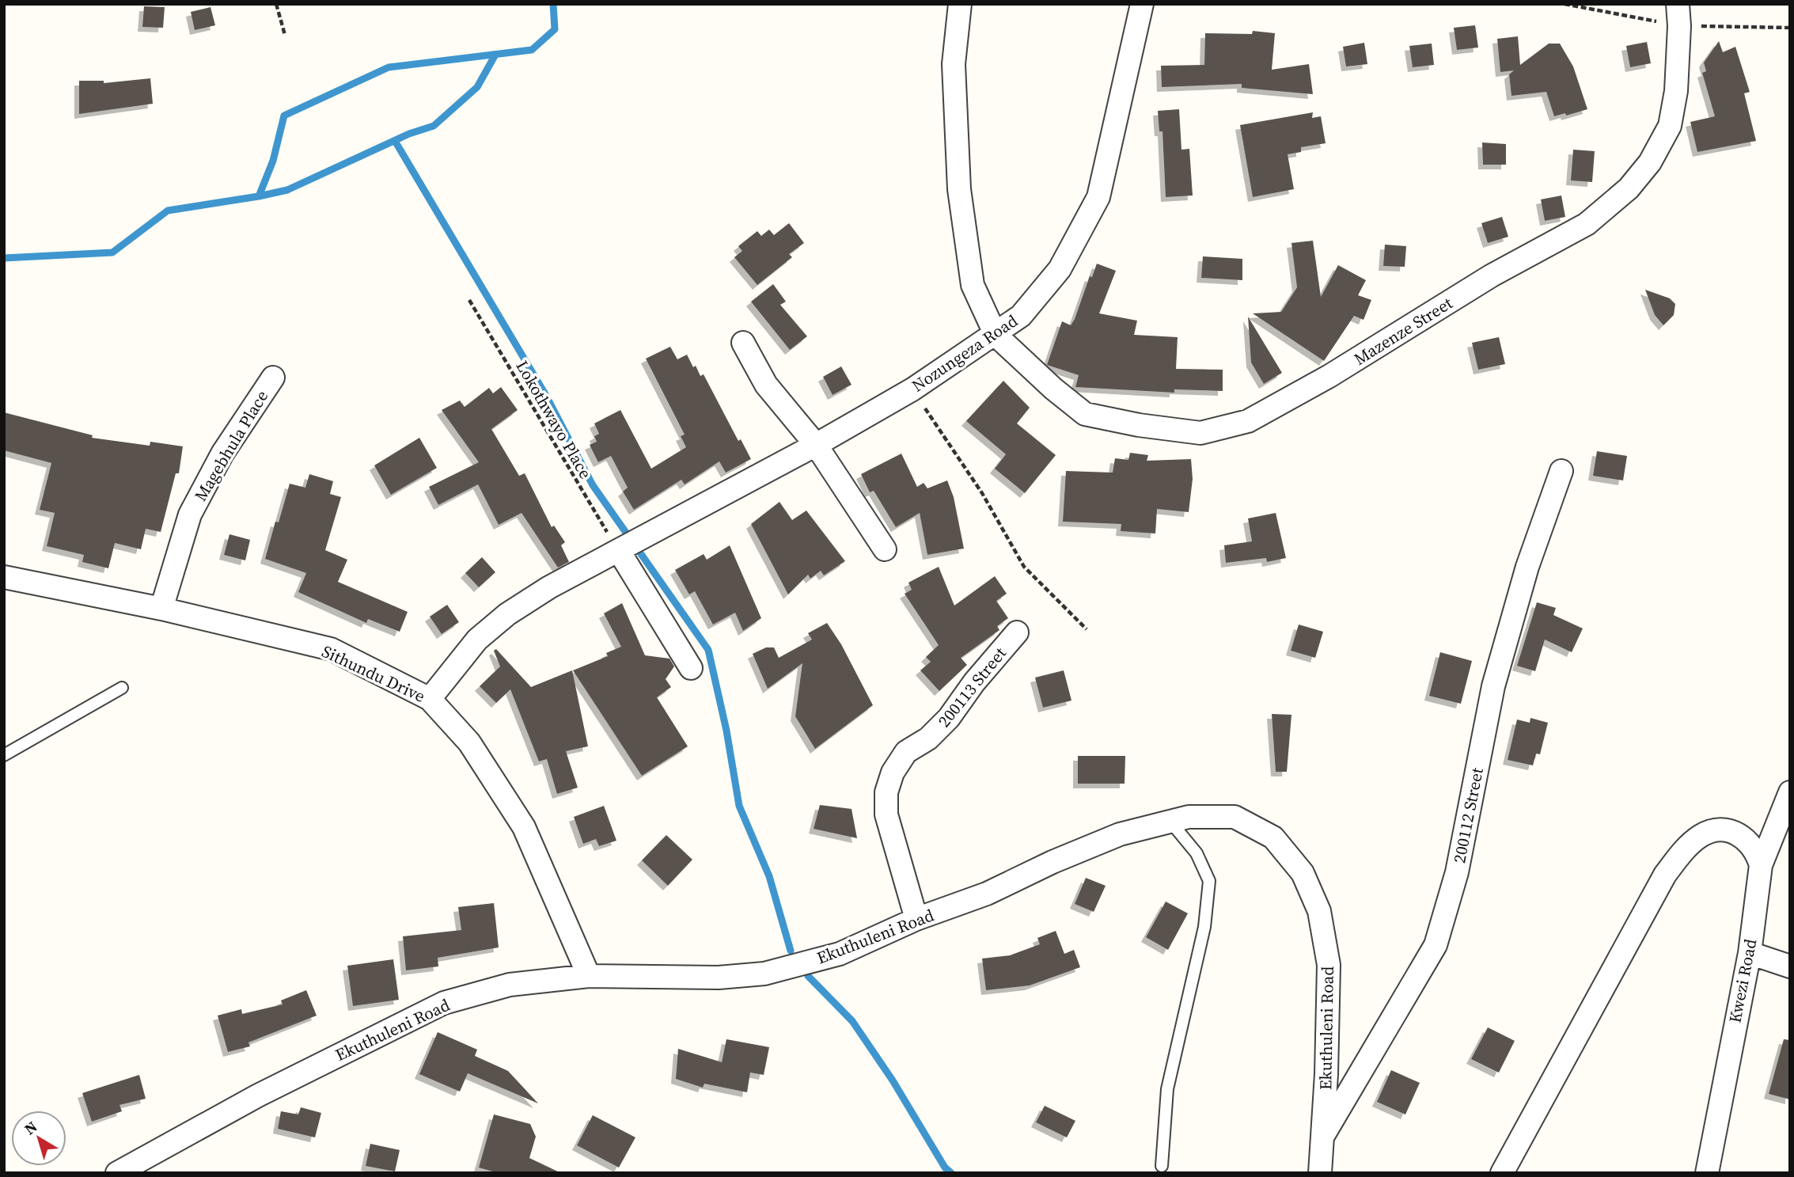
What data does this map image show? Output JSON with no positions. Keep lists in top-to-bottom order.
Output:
{
  "streets": {
    "street": [
      "Mazenze Street",
      "Nozungeza Road",
      "Magebhula Place",
      "Sithundu Drive",
      "200113 Street",
      "200112 Street",
      "Ekuthuleni Road",
      "Kwezi Road"
    ],
    "path": ["Lokothwayo Place"]
  },
  "crossings": [
    ["Mazenze Street", "Nozungeza Road"],
    ["Nozungeza Road", "Lokothwayo Place"],
    ["Nozungeza Road", "Sithundu Drive"],
    ["Magebhula Place", "Sithundu Drive"],
    ["Sithundu Drive", "Ekuthuleni Road"],
    ["200113 Street", "Ekuthuleni Road"],
    ["200112 Street", "Ekuthuleni Road"]
  ],
  "north": "top left"
}
